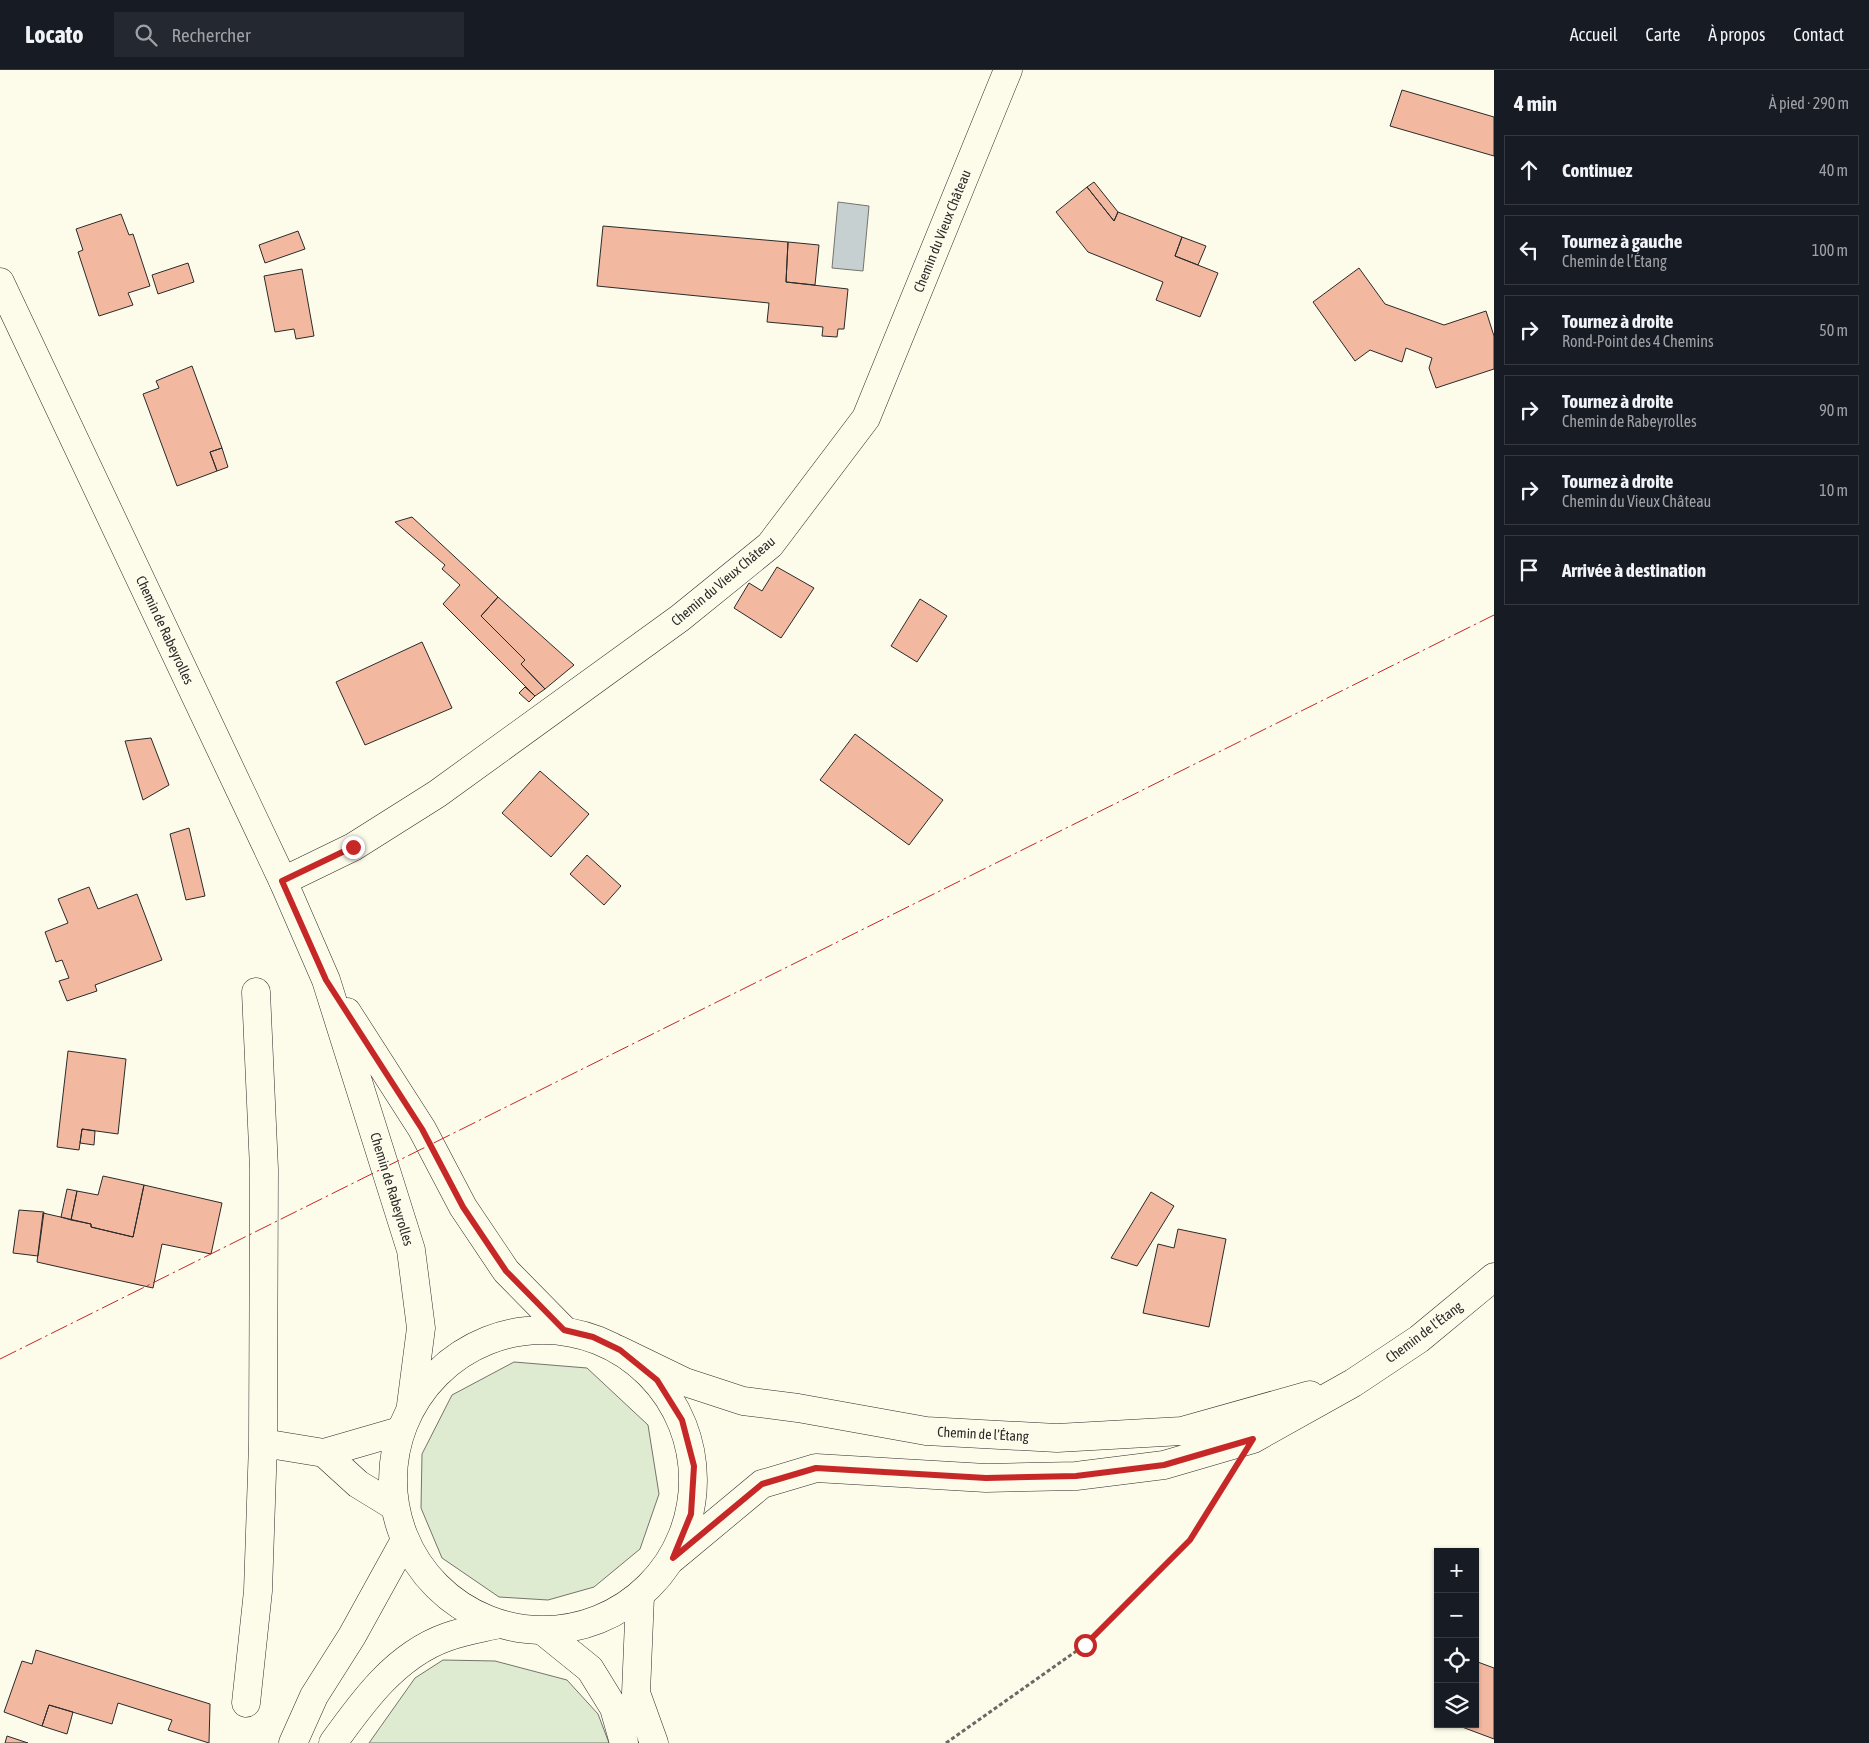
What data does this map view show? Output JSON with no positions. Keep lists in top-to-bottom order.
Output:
{
  "streets": {
    "main road": ["Chemin du Vieux Château", "Chemin de Rabeyrolles", "Chemin de l’Étang"]
  },
  "crossings": [
    ["Chemin du Vieux Château", "Chemin de Rabeyrolles"]
  ],
  "page": {
    "header": "Locato",
    "search": "Rechercher",
    "nav": [
      "Accueil",
      "Carte",
      "À propos",
      "Contact"
    ],
    "heading": ["4 min", "À pied · 290 m"],
    "list": [
      ["Continuez", "40 m"],
      ["Tournez à gauche", "Chemin de l’Étang", "100 m"],
      ["Tournez à droite", "Rond-Point des 4 Chemins", "50 m"],
      ["Tournez à droite", "Chemin de Rabeyrolles", "90 m"],
      ["Tournez à droite", "Chemin du Vieux Château", "10 m"],
      "Arrivée à destination"
    ],
    "map_buttons": ["+", "−"]
  }
}
